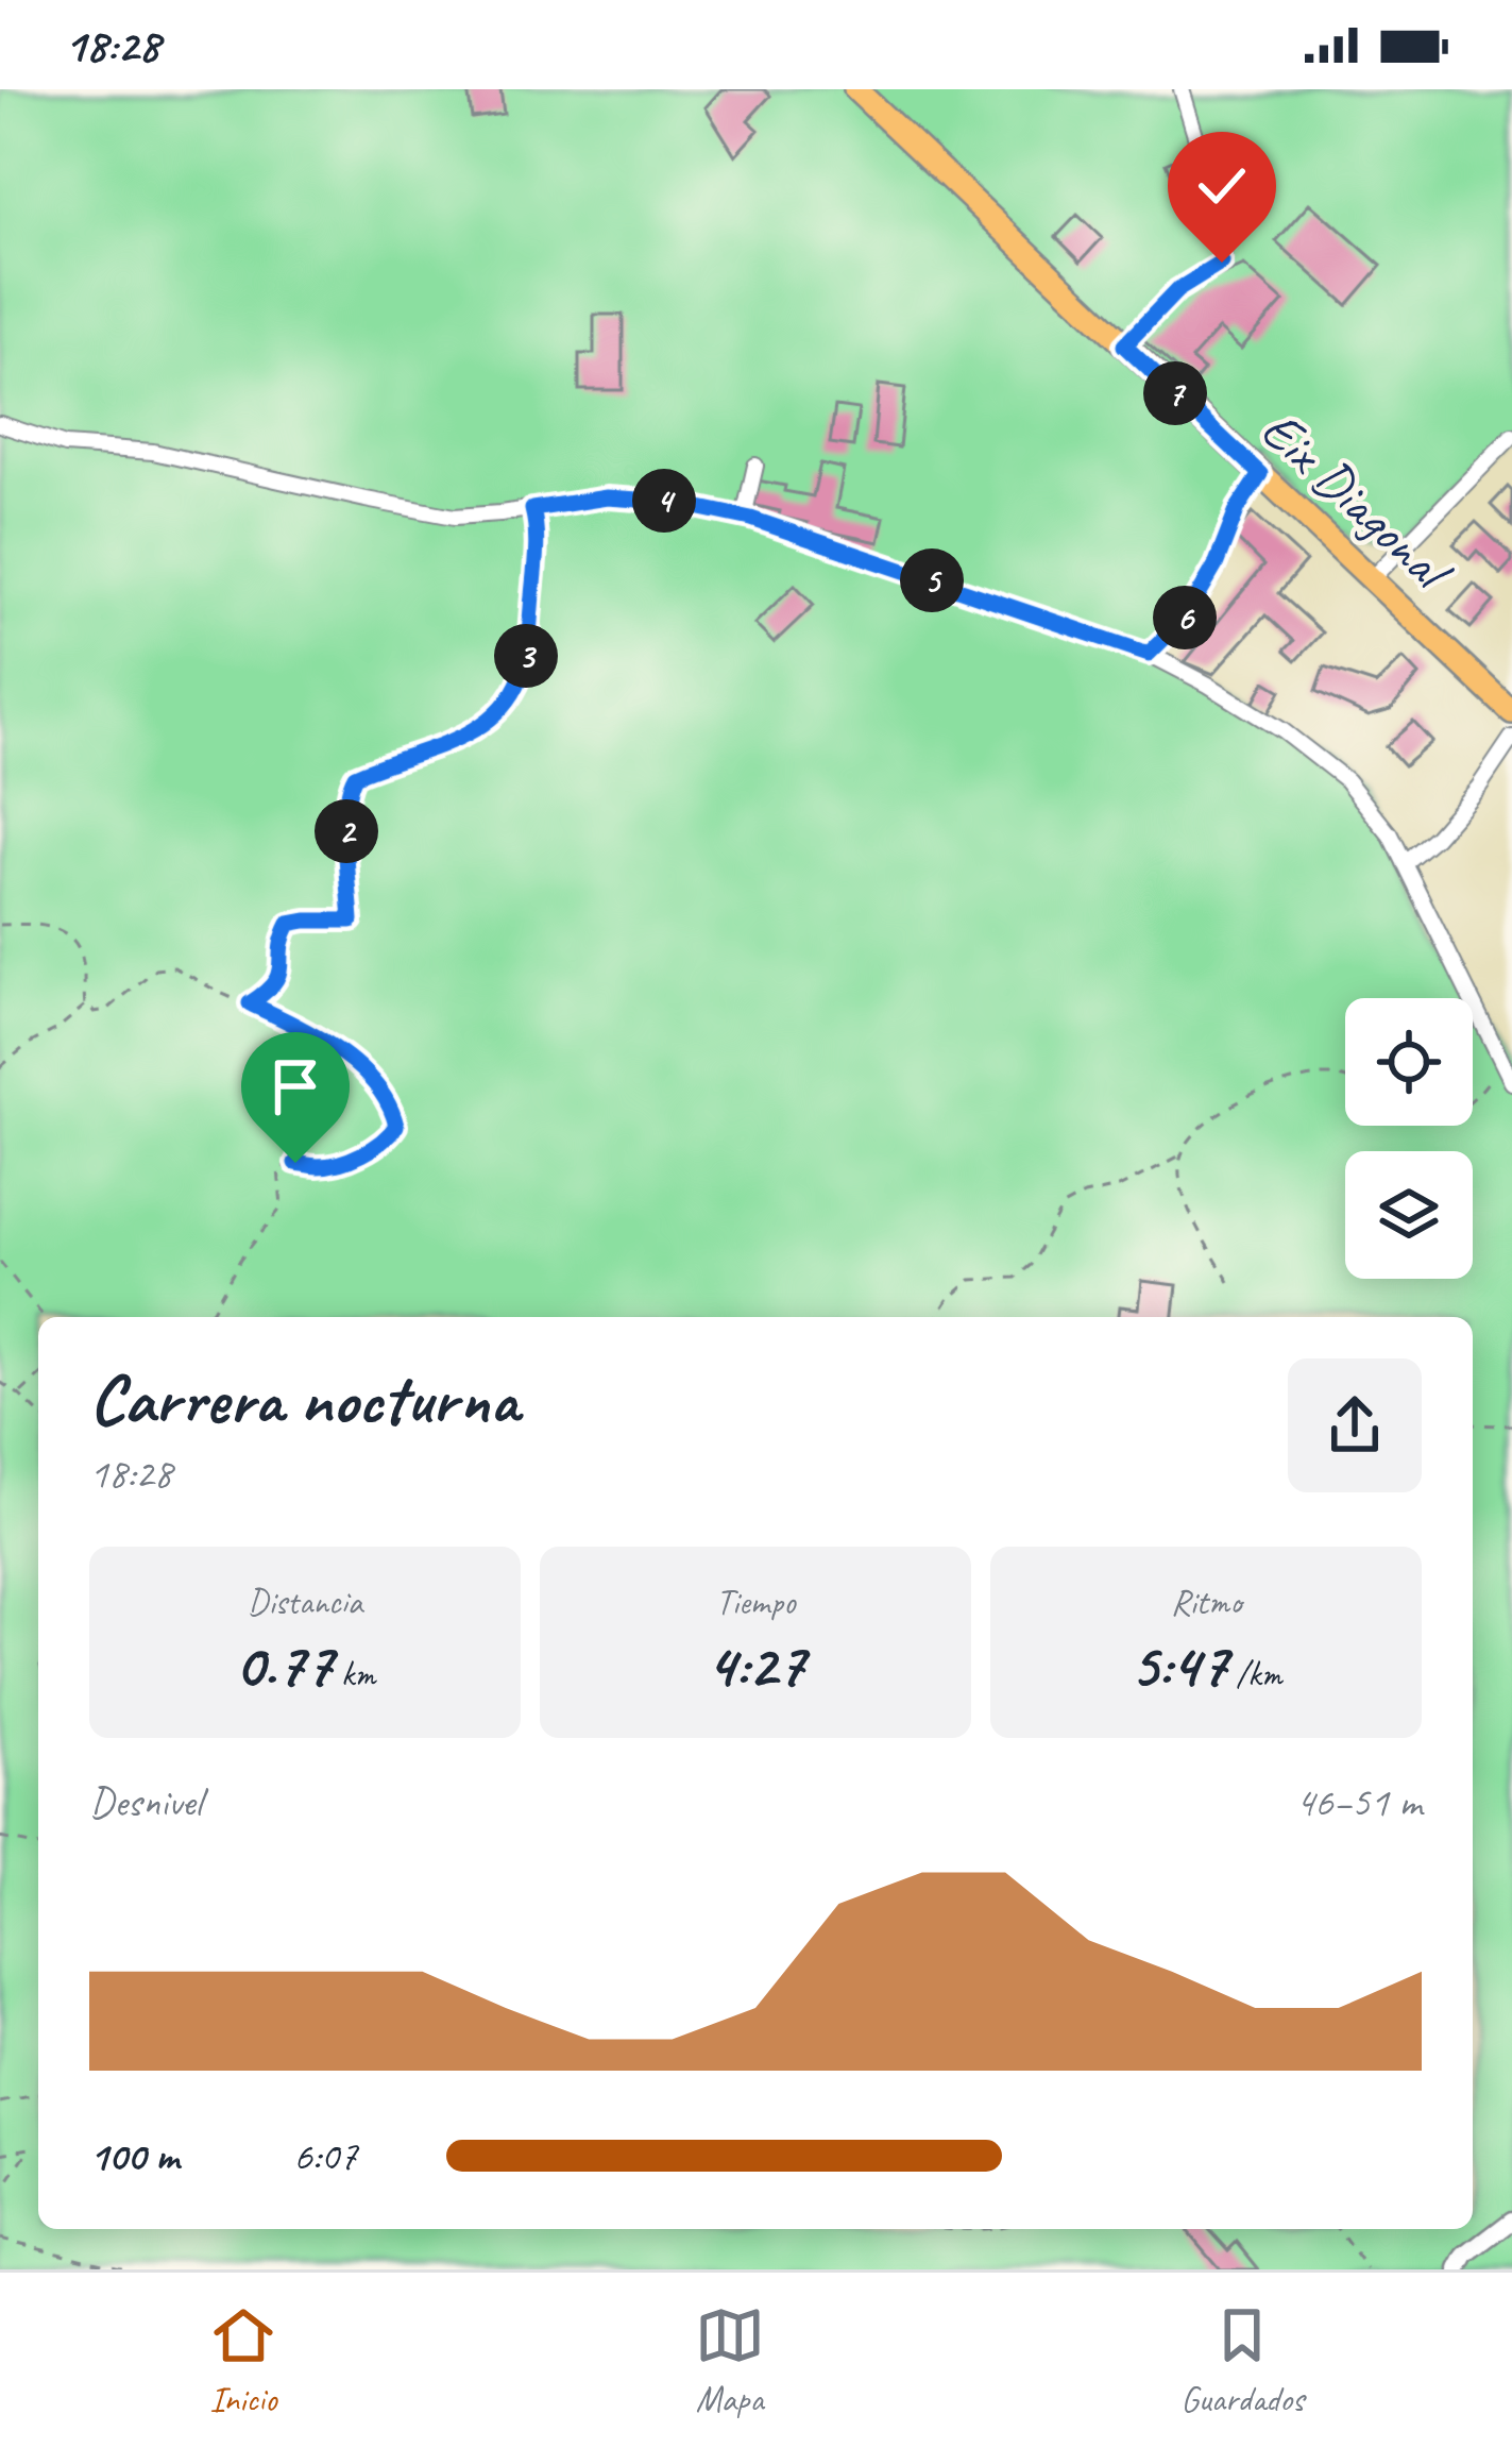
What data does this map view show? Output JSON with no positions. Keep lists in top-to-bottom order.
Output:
{
  "streets": {
    "main road": ["Eix Diagonal"]
  },
  "page": {
    "status": "18:28",
    "pins": [
      "7",
      "4",
      "5",
      "6",
      "3",
      "2"
    ],
    "heading": ["Carrera nocturna", "18:28"],
    "stats": [
      ["Distancia", "0.77 km"],
      ["Tiempo", "4:27"],
      ["Ritmo", "5:47 /km"]
    ],
    "chart": ["Desnivel", "46–51 m"],
    "list": [
      {
        "name": "100 m",
        "note": "6:07"
      }
    ],
    "tabs": ["Inicio", "Mapa", "Guardados"]
  }
}
